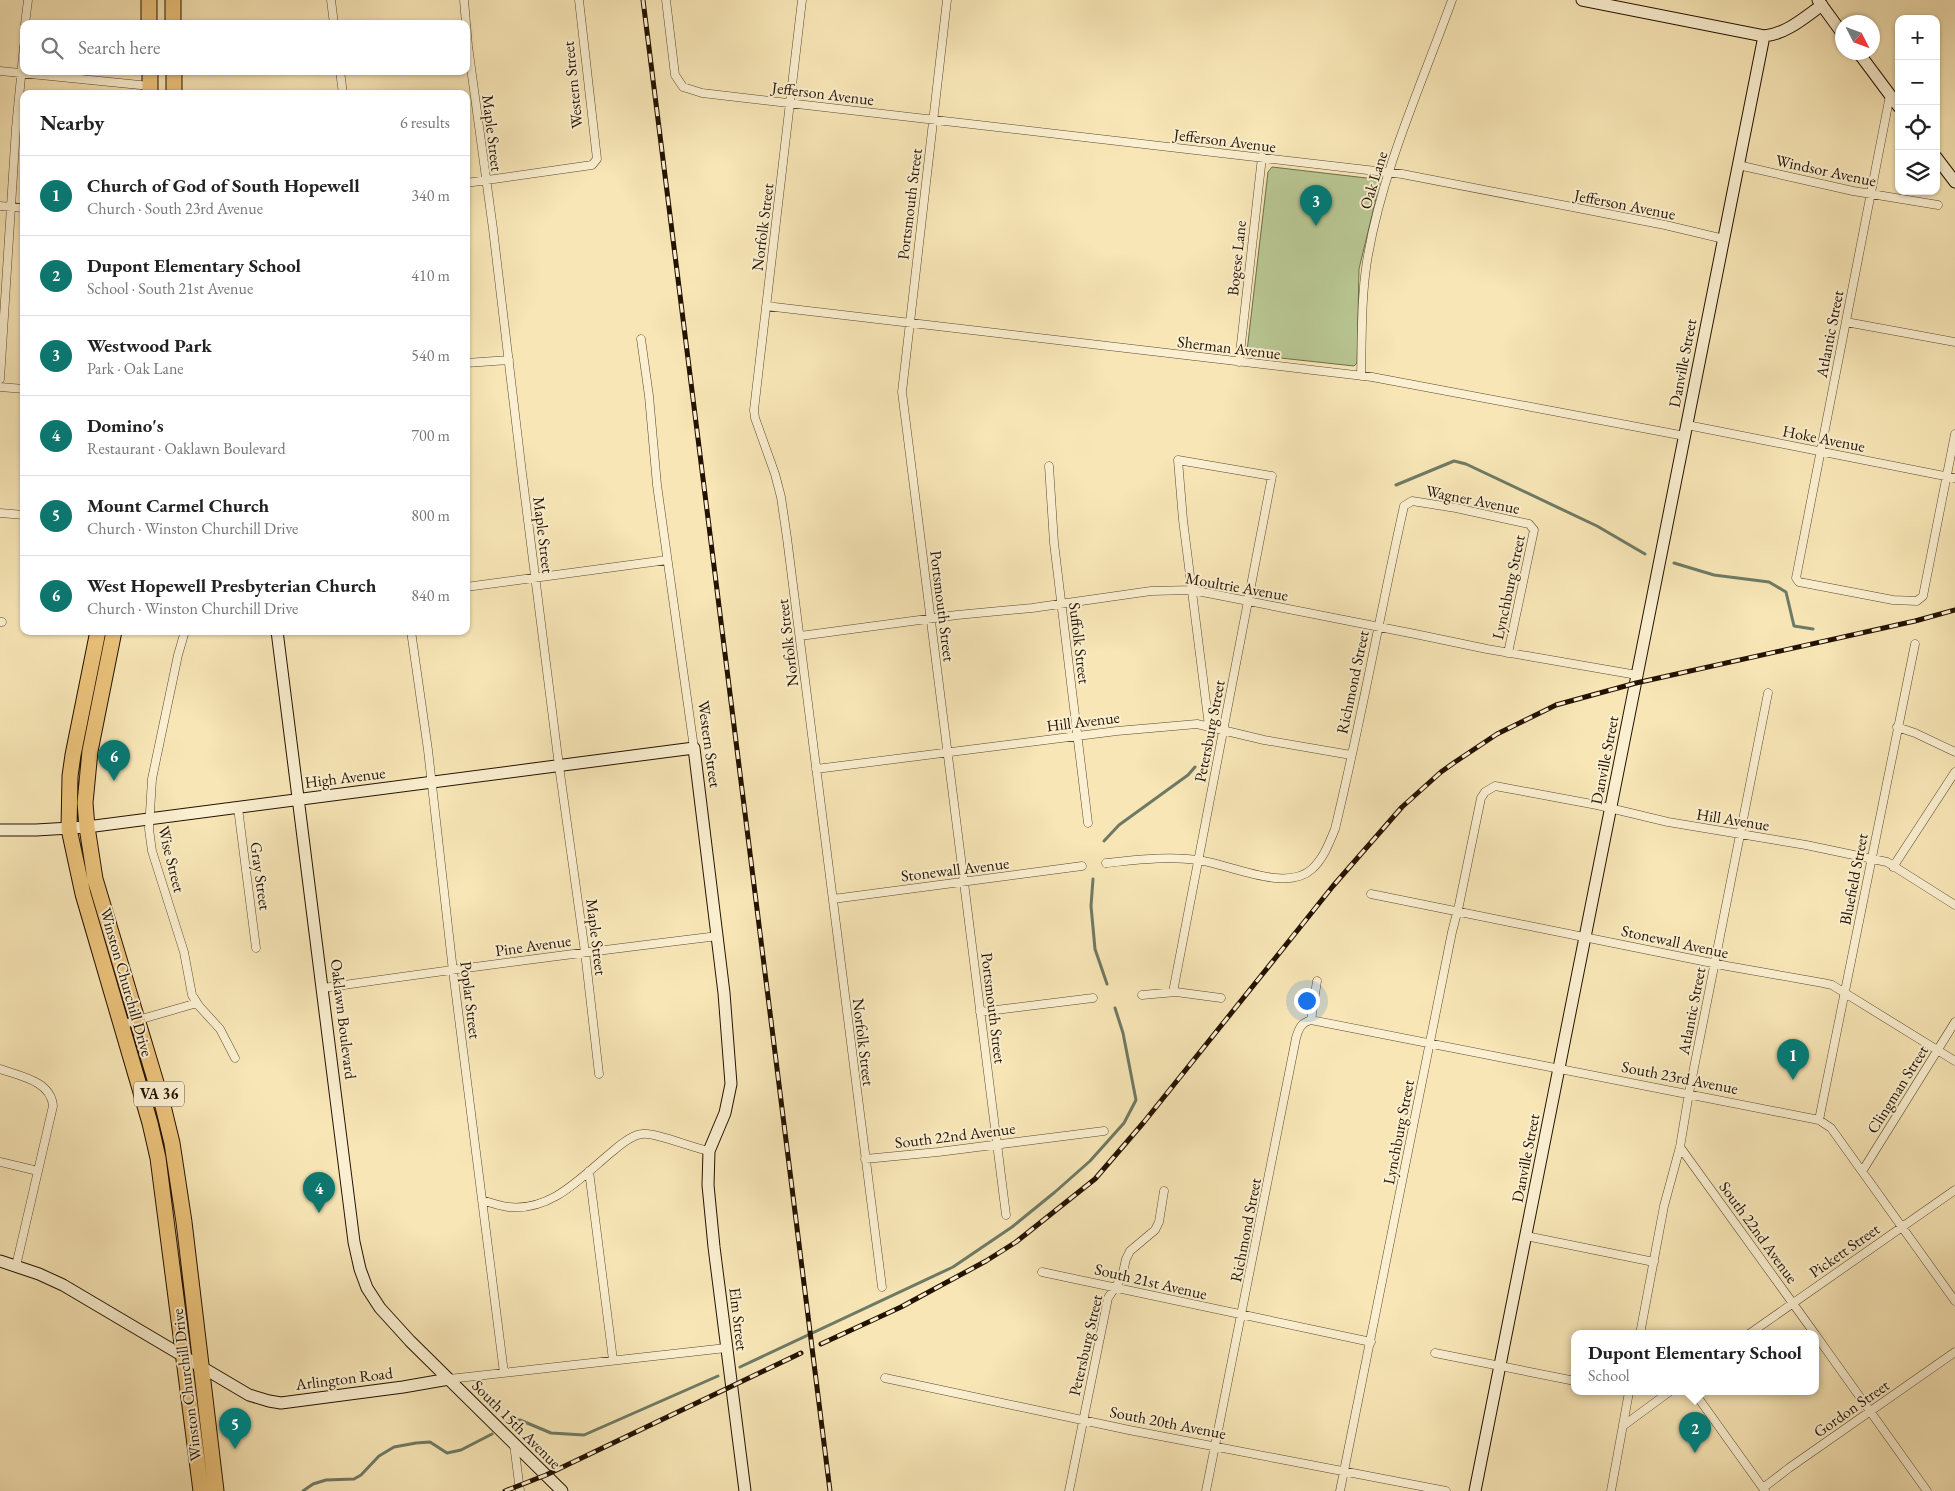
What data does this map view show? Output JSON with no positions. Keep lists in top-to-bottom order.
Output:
{
  "streets": {
    "highway": ["Winston Churchill Drive", "VA 36"],
    "street": [
      "Western Street",
      "Jefferson Avenue",
      "Maple Street",
      "Windsor Avenue",
      "Oak Lane",
      "Portsmouth Street",
      "Norfolk Street",
      "Bogese Lane",
      "Atlantic Street",
      "Sherman Avenue",
      "Danville Street",
      "Hoke Avenue",
      "Wagner Avenue",
      "Moultrie Avenue",
      "Lynchburg Street",
      "Suffolk Street",
      "Richmond Street",
      "Hill Avenue",
      "Petersburg Street",
      "High Avenue",
      "Wise Street",
      "Stonewall Avenue",
      "Gray Street",
      "Bluefield Street",
      "Pine Avenue",
      "Poplar Street",
      "Oaklawn Boulevard",
      "South 23rd Avenue",
      "Clingman Street",
      "South 22nd Avenue",
      "Pickett Street",
      "South 21st Avenue",
      "Elm Street",
      "Arlington Road",
      "Gordon Street",
      "South 20th Avenue",
      "South 15th Avenue"
    ]
  },
  "crossings": [
    ["Western Street", "Maple Street"],
    ["Western Street", "High Avenue"],
    ["Western Street", "Pine Avenue"],
    ["Western Street", "Elm Street"],
    ["Jefferson Avenue", "Oak Lane"],
    ["Jefferson Avenue", "Portsmouth Street"],
    ["Jefferson Avenue", "Norfolk Street"],
    ["Jefferson Avenue", "Bogese Lane"],
    ["Jefferson Avenue", "Danville Street"],
    ["Maple Street", "High Avenue"],
    ["Maple Street", "Pine Avenue"],
    ["Windsor Avenue", "Atlantic Street"],
    ["Windsor Avenue", "Danville Street"],
    ["Oak Lane", "Sherman Avenue"],
    ["Portsmouth Street", "Sherman Avenue"],
    ["Portsmouth Street", "Moultrie Avenue"],
    ["Portsmouth Street", "Hill Avenue"],
    ["Portsmouth Street", "Stonewall Avenue"],
    ["Portsmouth Street", "South 22nd Avenue"],
    ["Norfolk Street", "Sherman Avenue"],
    ["Norfolk Street", "Moultrie Avenue"],
    ["Norfolk Street", "Hill Avenue"],
    ["Norfolk Street", "Stonewall Avenue"],
    ["Norfolk Street", "South 22nd Avenue"],
    ["Bogese Lane", "Sherman Avenue"],
    ["Atlantic Street", "Hoke Avenue"],
    ["Atlantic Street", "Hill Avenue"],
    ["Atlantic Street", "Stonewall Avenue"],
    ["Atlantic Street", "South 23rd Avenue"],
    ["Atlantic Street", "South 22nd Avenue"],
    ["Sherman Avenue", "Danville Street"],
    ["Sherman Avenue", "Hoke Avenue"],
    ["Danville Street", "Hoke Avenue"],
    ["Danville Street", "Moultrie Avenue"],
    ["Danville Street", "Hill Avenue"],
    ["Danville Street", "Stonewall Avenue"],
    ["Danville Street", "South 23rd Avenue"],
    ["Wagner Avenue", "Lynchburg Street"],
    ["Wagner Avenue", "Richmond Street"],
    ["Moultrie Avenue", "Lynchburg Street"],
    ["Moultrie Avenue", "Suffolk Street"],
    ["Moultrie Avenue", "Richmond Street"],
    ["Moultrie Avenue", "Petersburg Street"],
    ["Lynchburg Street", "Hill Avenue"],
    ["Lynchburg Street", "Stonewall Avenue"],
    ["Lynchburg Street", "South 23rd Avenue"],
    ["Lynchburg Street", "South 21st Avenue"],
    ["Lynchburg Street", "South 20th Avenue"],
    ["Suffolk Street", "Hill Avenue"],
    ["Richmond Street", "Hill Avenue"],
    ["Richmond Street", "Petersburg Street"],
    ["Richmond Street", "South 23rd Avenue"],
    ["Richmond Street", "South 21st Avenue"],
    ["Richmond Street", "South 20th Avenue"],
    ["Hill Avenue", "Petersburg Street"],
    ["Hill Avenue", "Bluefield Street"],
    ["Petersburg Street", "South 21st Avenue"],
    ["Petersburg Street", "South 20th Avenue"],
    ["High Avenue", "Wise Street"],
    ["High Avenue", "Gray Street"],
    ["High Avenue", "Winston Churchill Drive"],
    ["High Avenue", "Poplar Street"],
    ["High Avenue", "Oaklawn Boulevard"],
    ["Stonewall Avenue", "Bluefield Street"],
    ["Stonewall Avenue", "Clingman Street"],
    ["Bluefield Street", "South 23rd Avenue"],
    ["Pine Avenue", "Poplar Street"],
    ["Pine Avenue", "Oaklawn Boulevard"],
    ["Winston Churchill Drive", "Arlington Road"],
    ["Poplar Street", "Arlington Road"],
    ["Oaklawn Boulevard", "Arlington Road"],
    ["Oaklawn Boulevard", "South 15th Avenue"],
    ["South 22nd Avenue", "Pickett Street"],
    ["South 22nd Avenue", "Gordon Street"],
    ["Elm Street", "Arlington Road"],
    ["Arlington Road", "South 15th Avenue"]
  ],
  "north": "bottom right",
  "page": {
    "map_buttons": ["+", "−"],
    "search": "Search here",
    "heading": ["Nearby", "6 results"],
    "list": [
      {
        "mark": "1",
        "name": "Church of God of South Hopewell",
        "note": "Church · South 23rd Avenue",
        "value": "340 m"
      },
      {
        "mark": "2",
        "name": "Dupont Elementary School",
        "note": "School · South 21st Avenue",
        "value": "410 m"
      },
      {
        "mark": "3",
        "name": "Westwood Park",
        "note": "Park · Oak Lane",
        "value": "540 m"
      },
      {
        "mark": "4",
        "name": "Domino's",
        "note": "Restaurant · Oaklawn Boulevard",
        "value": "700 m"
      },
      {
        "mark": "5",
        "name": "Mount Carmel Church",
        "note": "Church · Winston Churchill Drive",
        "value": "800 m"
      },
      {
        "mark": "6",
        "name": "West Hopewell Presbyterian Church",
        "note": "Church · Winston Churchill Drive",
        "value": "840 m"
      }
    ],
    "pins": [
      "3",
      "6",
      "1",
      "4",
      "5",
      "2"
    ],
    "popup": ["Dupont Elementary School", "School"]
  }
}
